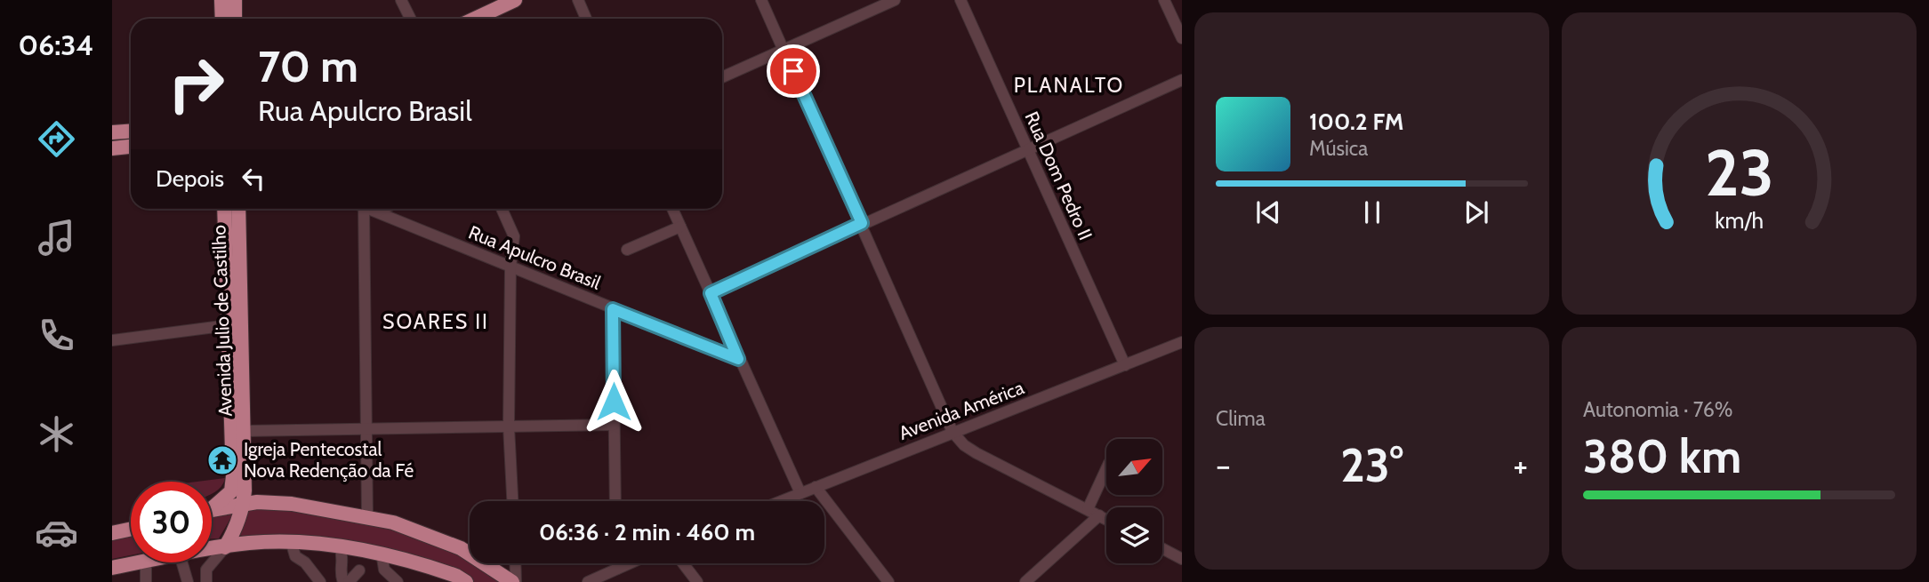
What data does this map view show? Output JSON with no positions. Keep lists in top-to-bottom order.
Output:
{
  "streets": {
    "main road": ["Avenida Julio de Castilho"],
    "street": ["Rua Dom Pedro II", "Rua Apulcro Brasil", "Avenida América"]
  },
  "crossings": [
    ["Rua Dom Pedro II", "Avenida América"]
  ],
  "districts": ["PLANALTO", "SOARES II"],
  "places": {
    "temple": ["Igreja Pentecostal Nova Redenção da Fé"]
  },
  "north": "top right",
  "page": {
    "tabs": "06:34",
    "turn": ["70 m", "Rua Apulcro Brasil"],
    "song": ["100.2 FM", "Música"],
    "then": "Depois",
    "tile": [
      "Clima",
      ["Autonomia · 76%", "380 km"]
    ],
    "heat": ["−", "23°", "+"],
    "limit": "30",
    "trip": "06:36 · 2 min · 460 m",
    "gauge": ["23", "km/h"]
  }
}
